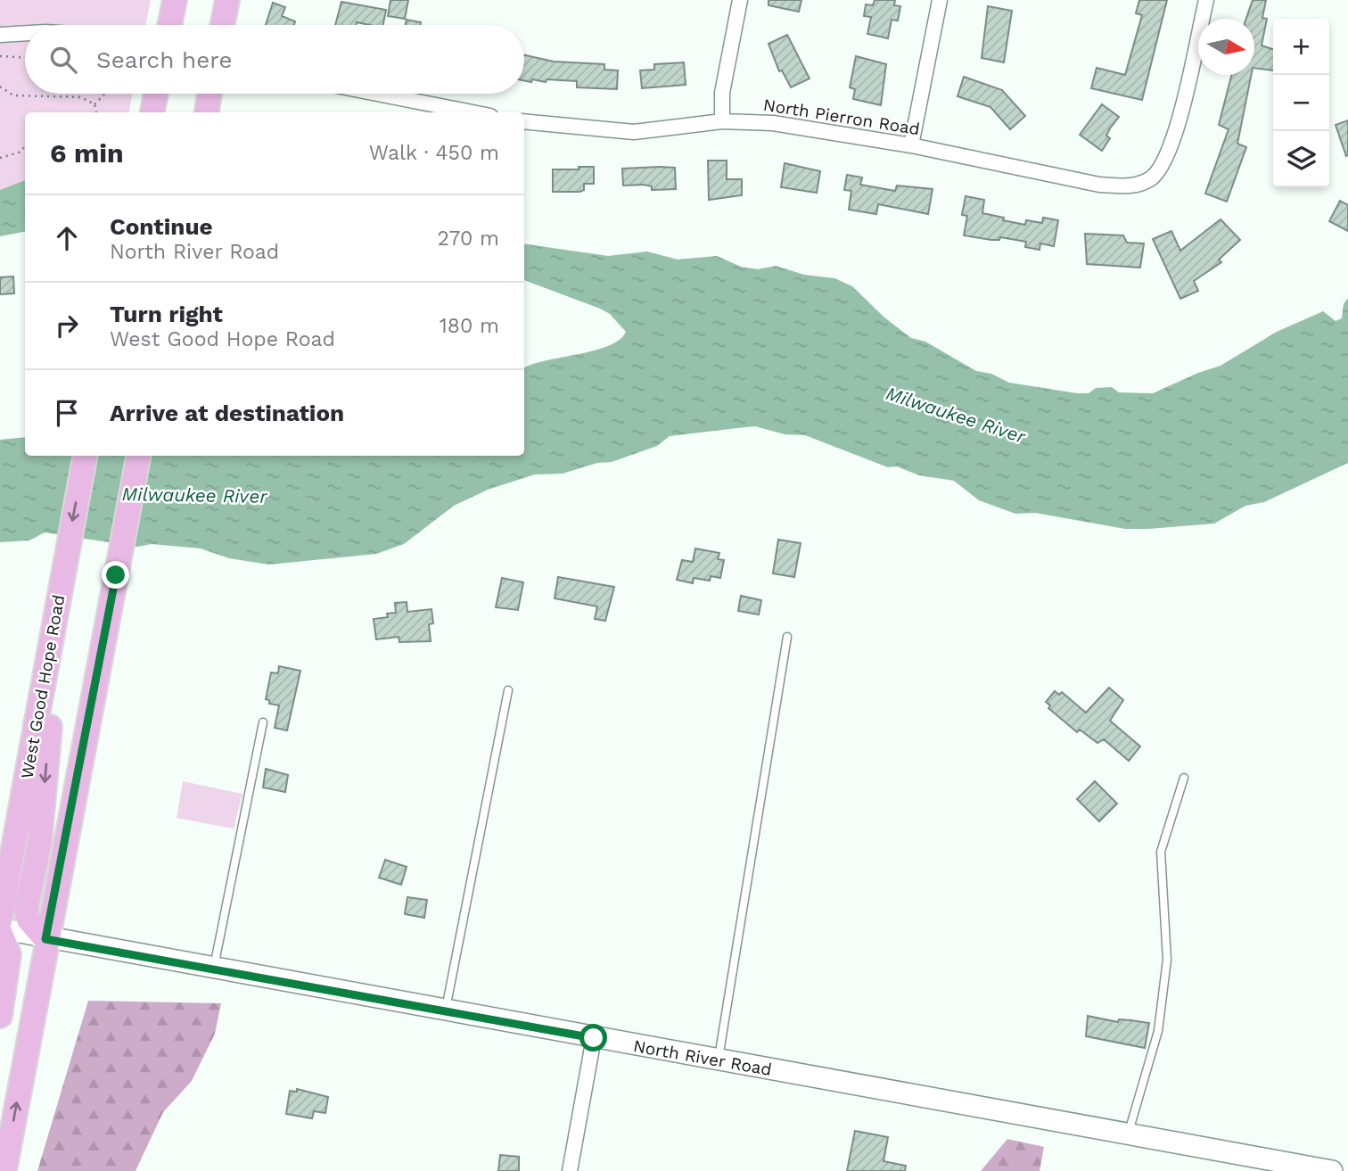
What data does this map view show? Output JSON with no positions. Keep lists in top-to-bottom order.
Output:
{
  "streets": {
    "main road": ["West Good Hope Road"],
    "street": ["North Pierron Road", "North River Road"]
  },
  "water": ["Milwaukee River"],
  "north": "right",
  "page": {
    "map_buttons": ["+", "−"],
    "search": "Search here",
    "heading": ["6 min", "Walk · 450 m"],
    "list": [
      ["Continue", "North River Road", "270 m"],
      ["Turn right", "West Good Hope Road", "180 m"],
      "Arrive at destination"
    ]
  }
}
